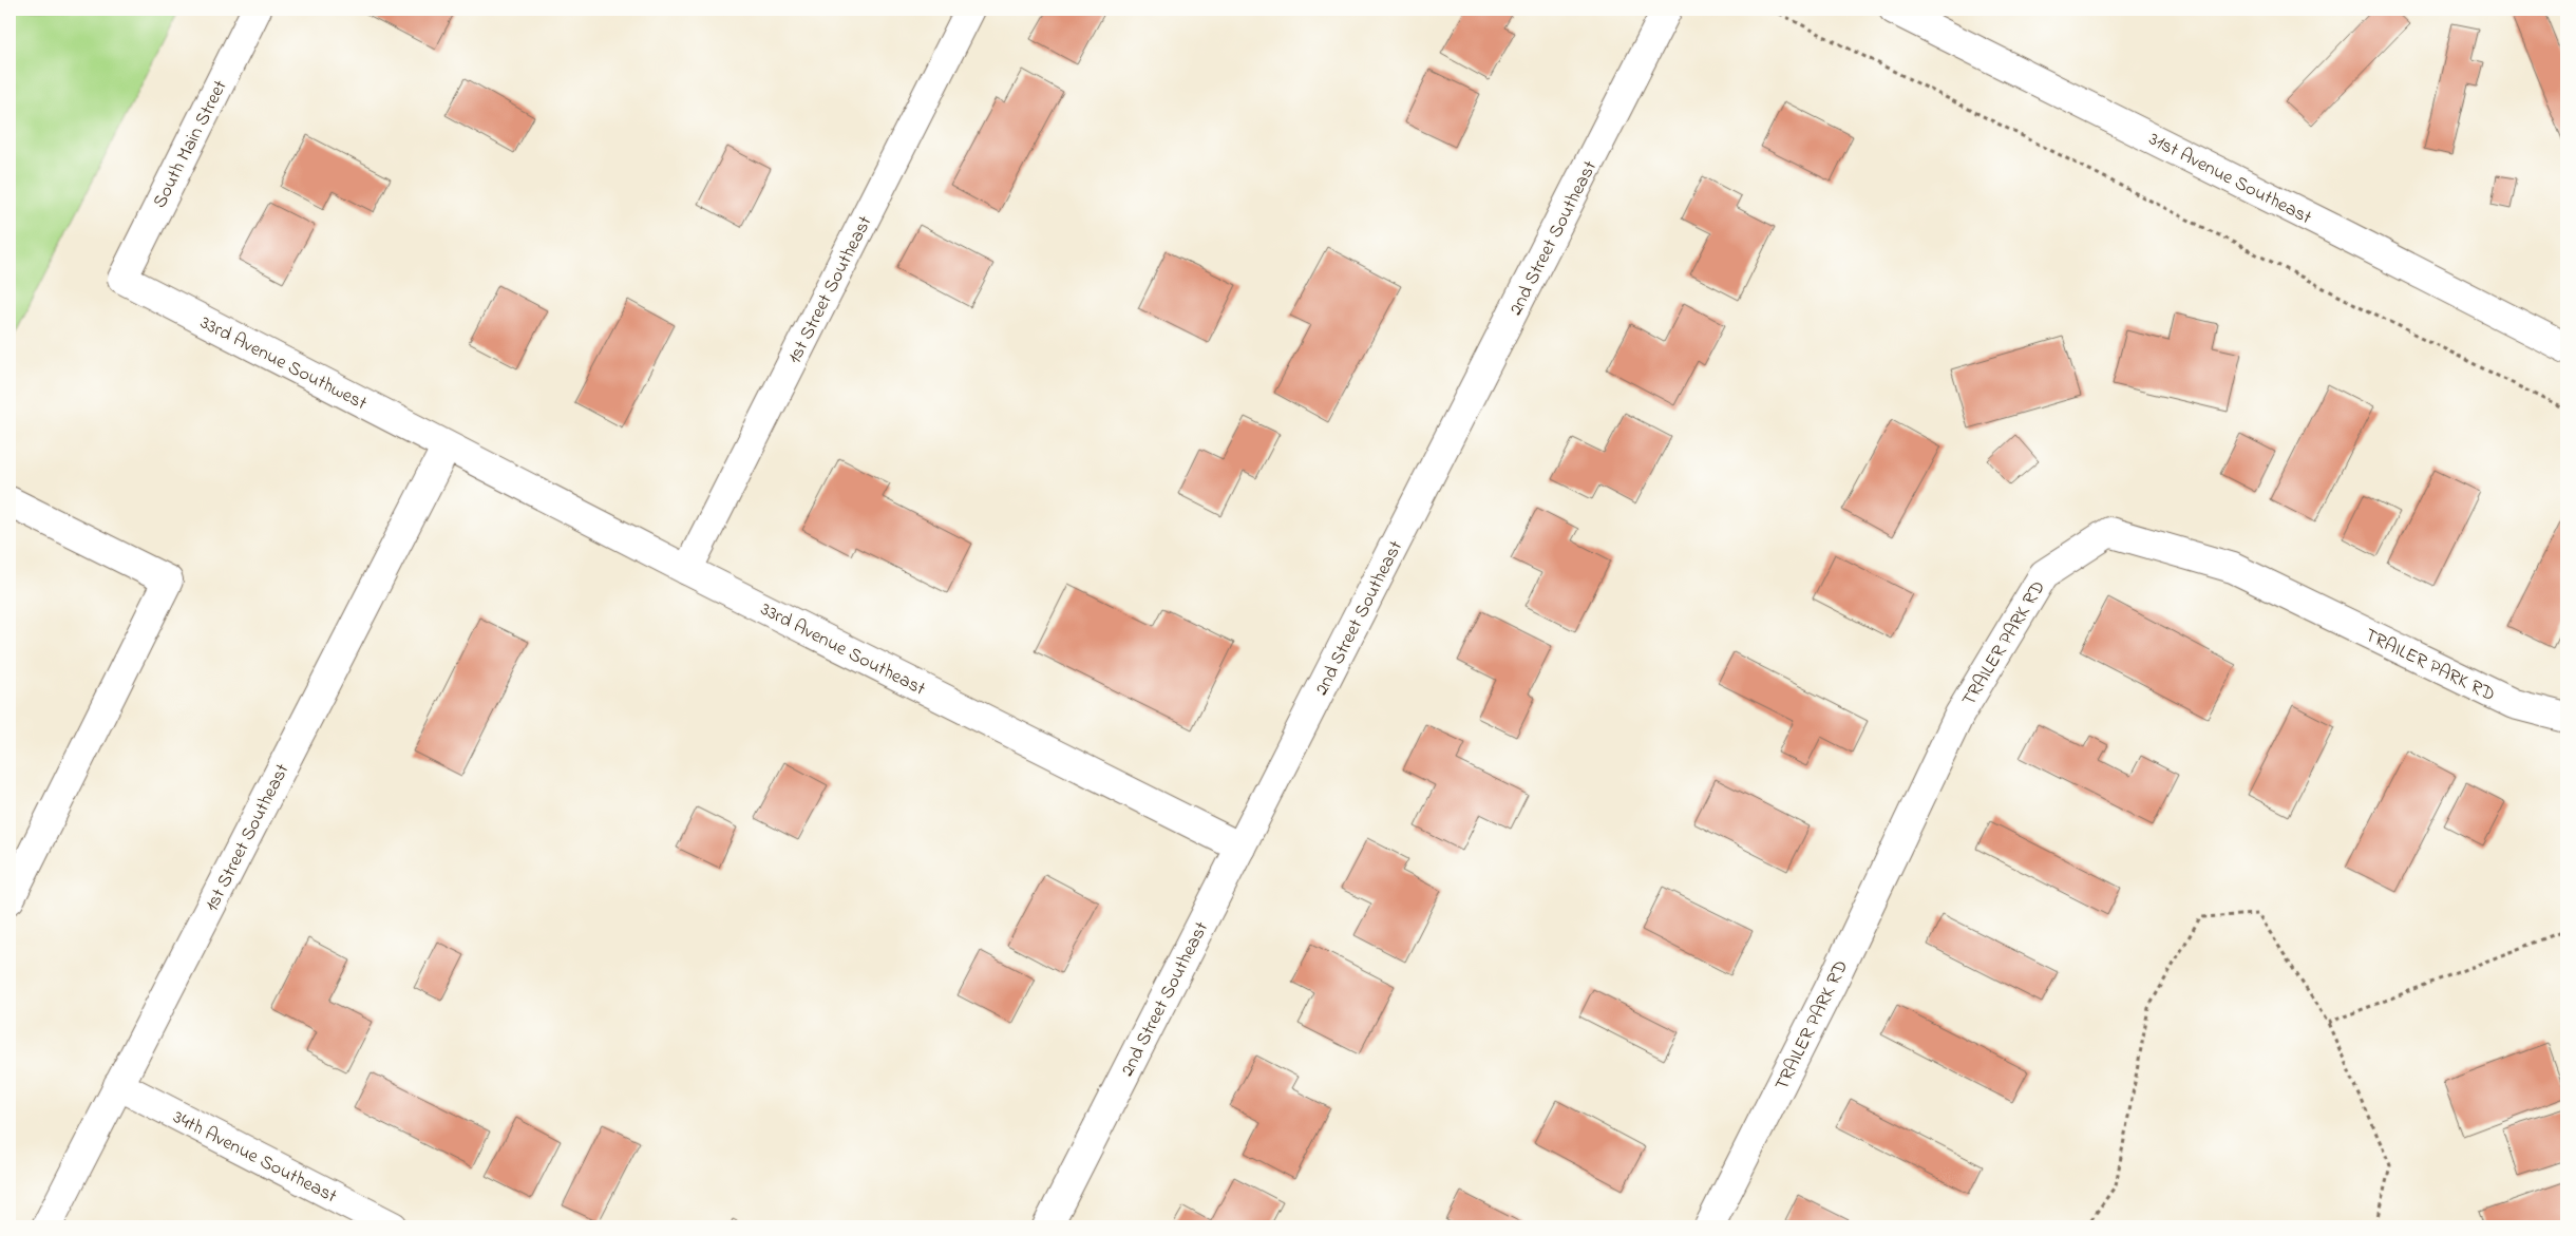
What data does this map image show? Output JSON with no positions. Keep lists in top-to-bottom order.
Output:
{
  "streets": {
    "street": [
      "South Main Street",
      "31st Avenue Southeast",
      "2nd Street Southeast",
      "1st Street Southeast",
      "33rd Avenue Southwest",
      "TRAILER PARK RD",
      "33rd Avenue Southeast",
      "34th Avenue Southeast"
    ]
  },
  "crossings": [
    ["South Main Street", "33rd Avenue Southwest"],
    ["2nd Street Southeast", "33rd Avenue Southeast"],
    ["1st Street Southeast", "33rd Avenue Southwest"],
    ["1st Street Southeast", "33rd Avenue Southeast"],
    ["1st Street Southeast", "34th Avenue Southeast"],
    ["33rd Avenue Southwest", "33rd Avenue Southeast"]
  ]
}
